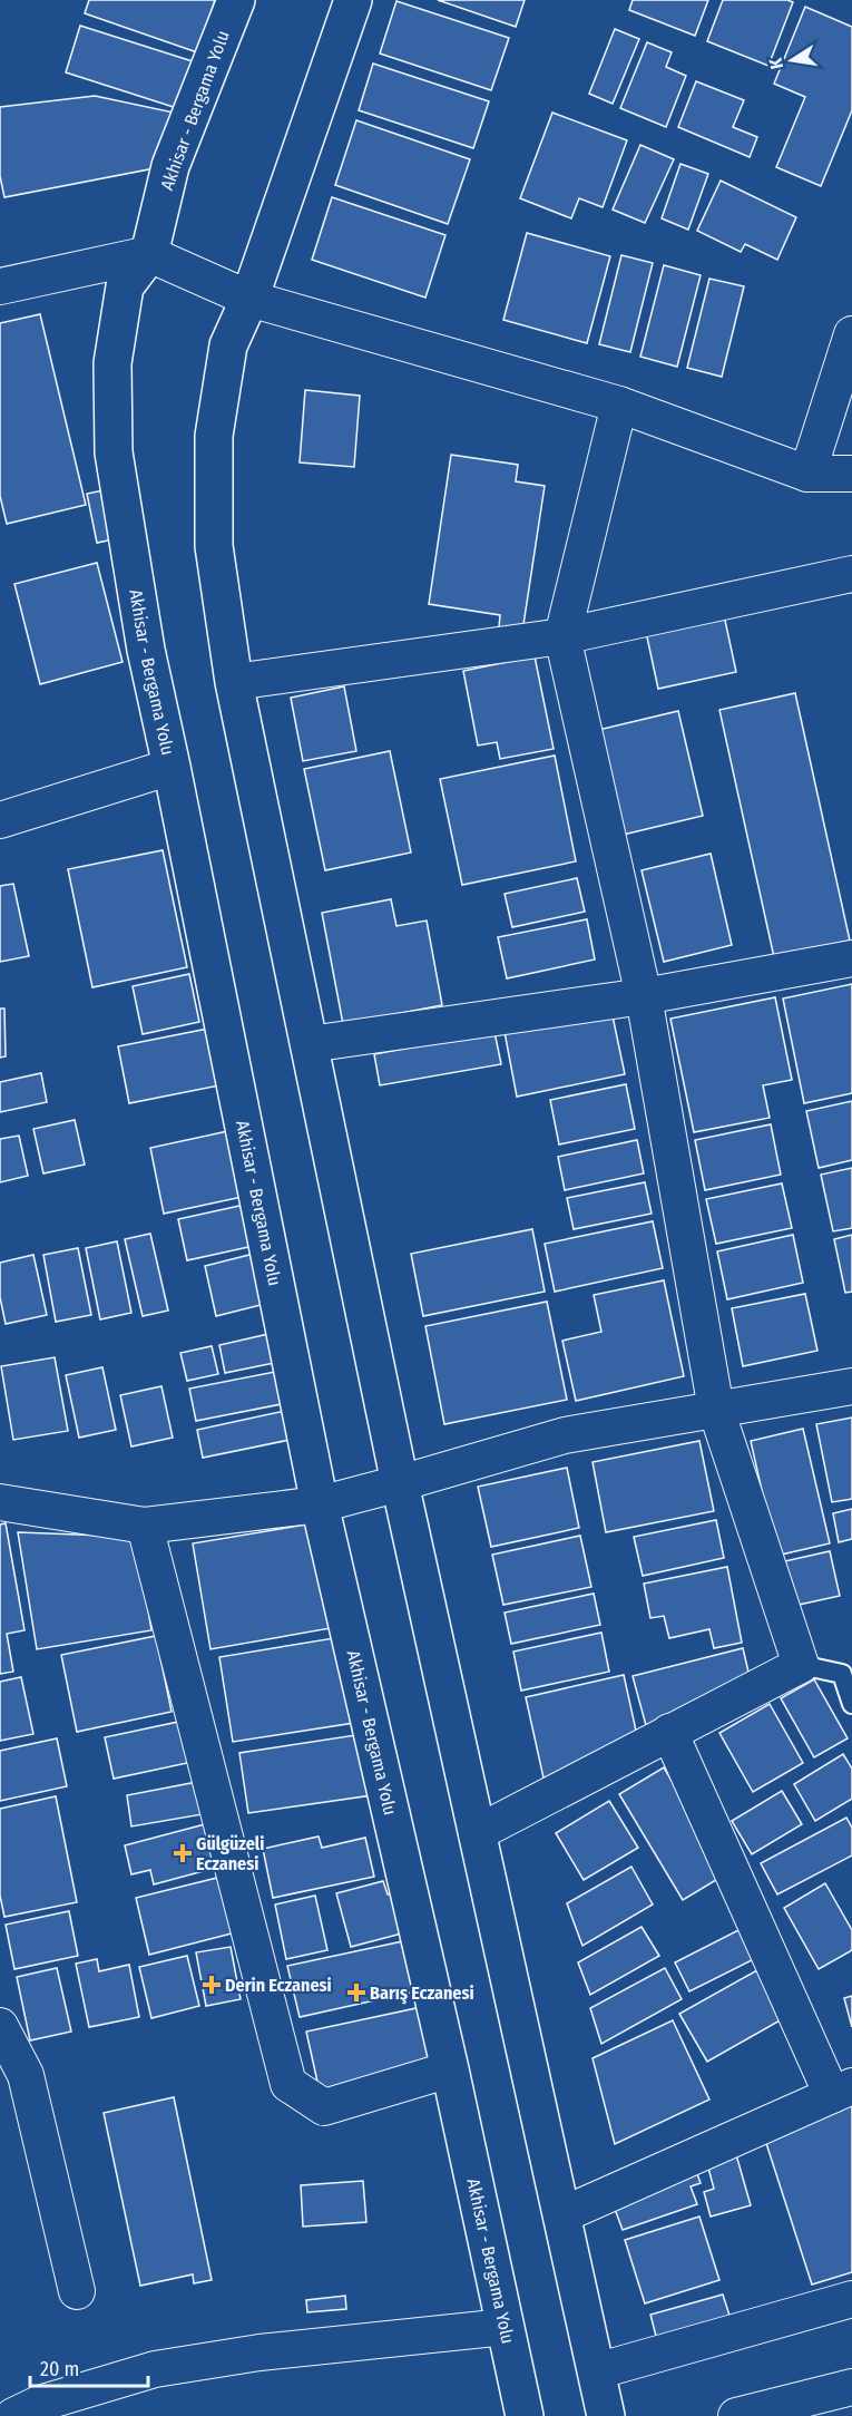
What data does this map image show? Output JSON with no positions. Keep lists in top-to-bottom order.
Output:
{
  "streets": {
    "main road": ["Akhisar - Bergama Yolu"]
  },
  "places": {
    "health": ["Gülgüzeli Eczanesi", "Derin Eczanesi", "Barış Eczanesi"]
  },
  "scale_bar": "20 m",
  "north": "left"
}
